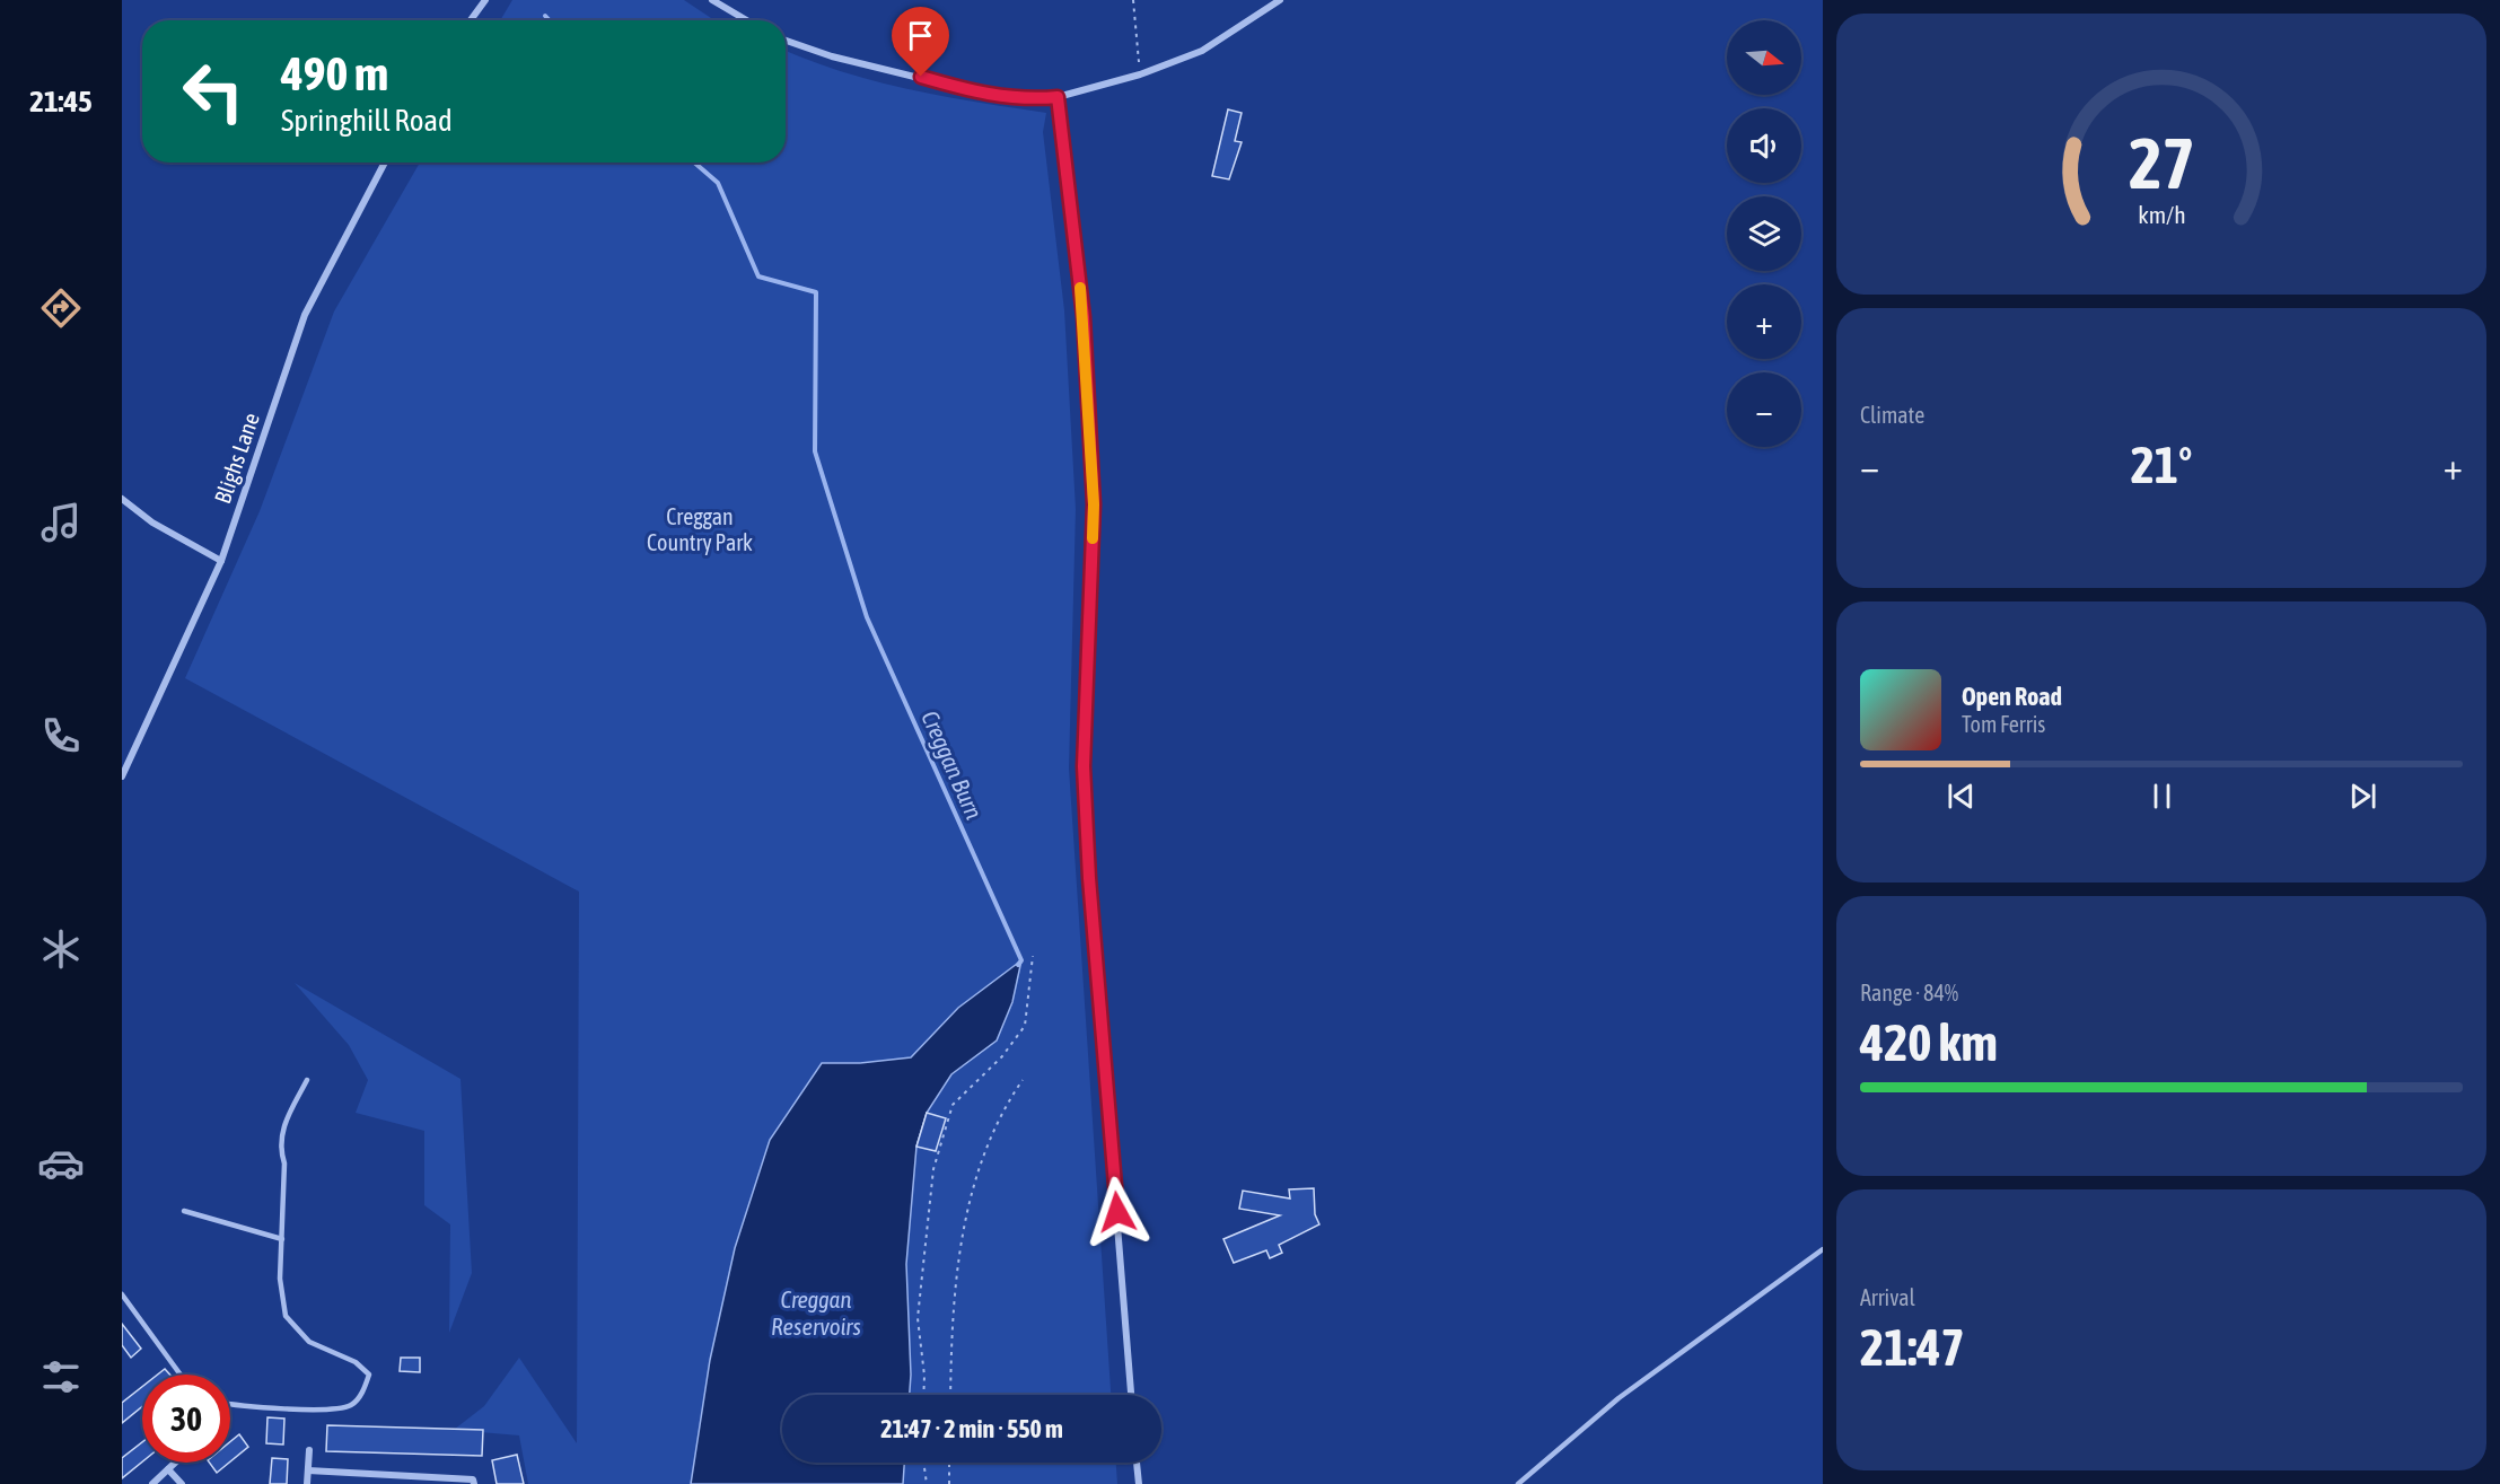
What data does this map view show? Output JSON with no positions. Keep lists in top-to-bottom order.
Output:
{
  "streets": {
    "street": ["Blighs Lane"]
  },
  "water": ["Creggan Burn", "Creggan Reservoirs"],
  "parks": ["Creggan Country Park"],
  "north": "right",
  "page": {
    "tabs": "21:45",
    "map_buttons": ["+", "−"],
    "turn": ["490 m", "Springhill Road"],
    "tile": [
      "Climate",
      ["Range · 84%", "420 km"],
      ["Arrival", "21:47"]
    ],
    "heat": ["−", "21°", "+"],
    "song": ["Open Road", "Tom Ferris"],
    "limit": "30",
    "trip": "21:47 · 2 min · 550 m",
    "gauge": ["27", "km/h"]
  }
}
